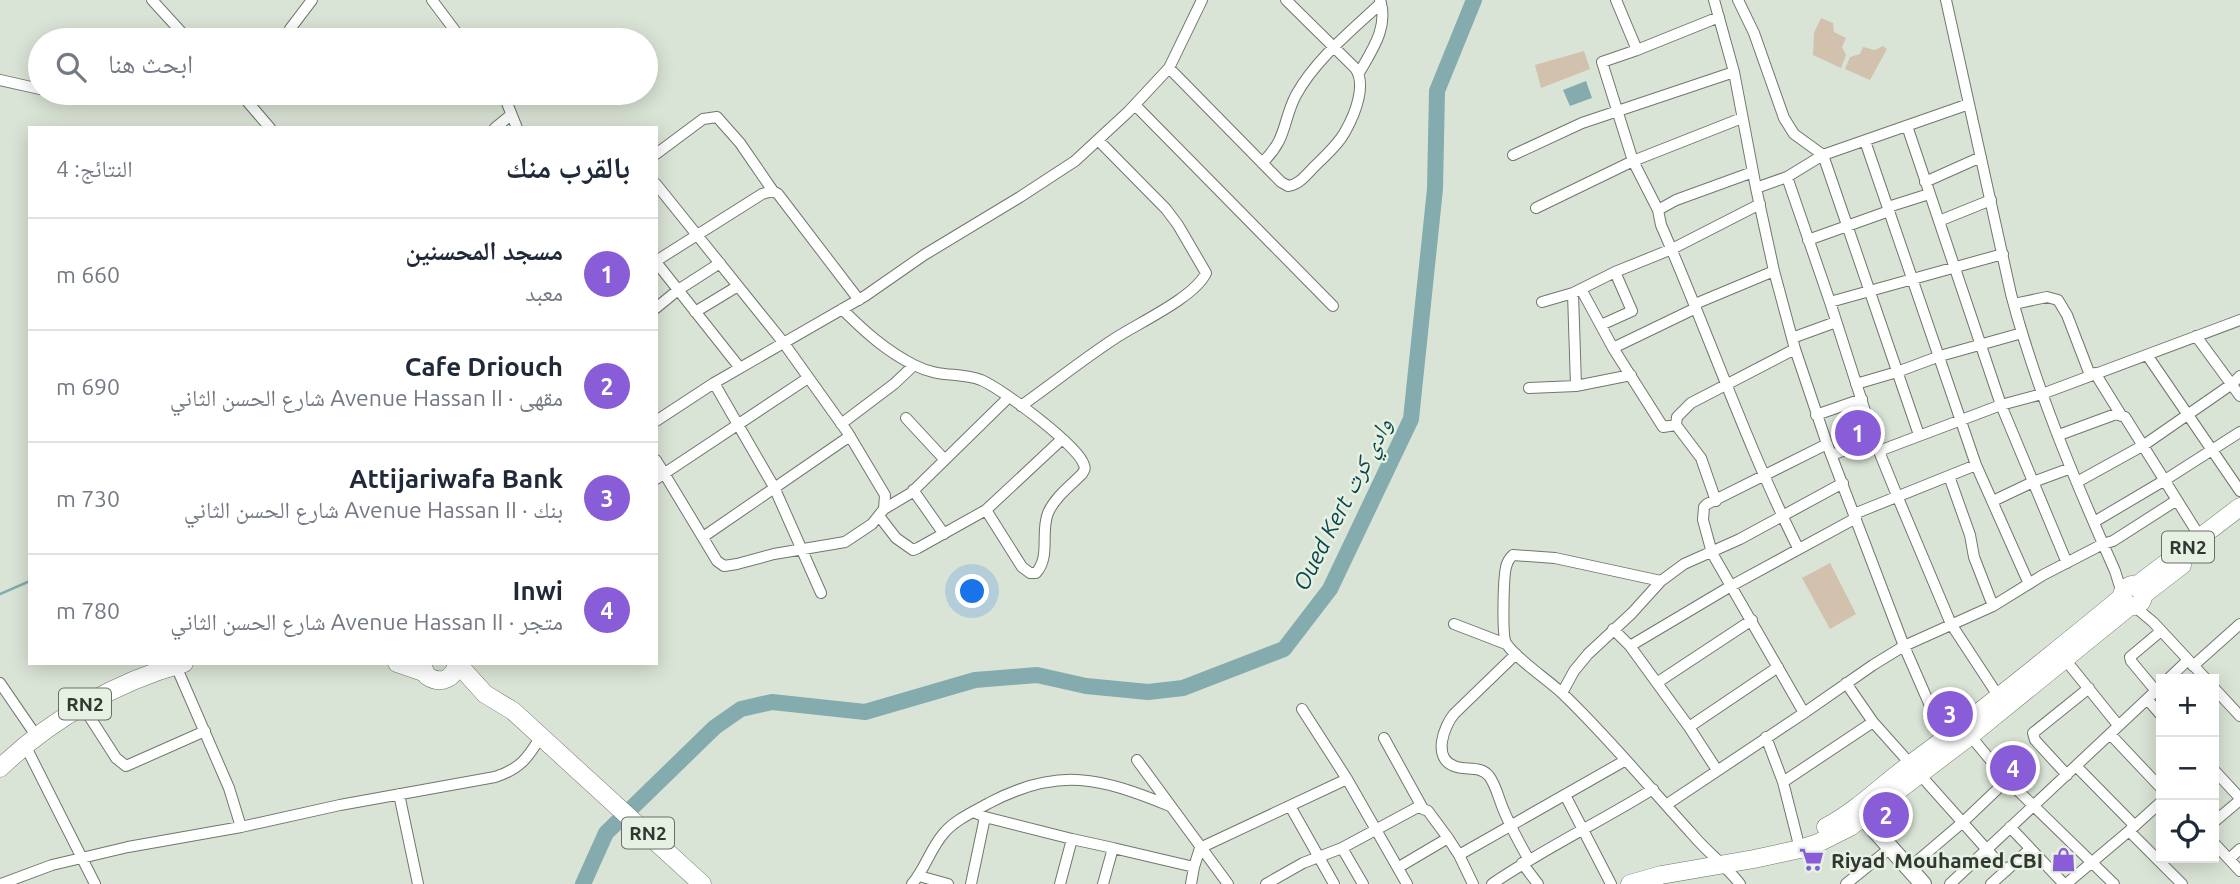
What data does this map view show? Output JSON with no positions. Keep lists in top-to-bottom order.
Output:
{
  "streets": {
    "main road": ["RN2"]
  },
  "water": ["Oued Kert وادي كرت"],
  "places": {
    "supermarket": ["Riyad"],
    "shop": ["Mouhamed CBI"]
  },
  "page": {
    "search": "ابحث هنا",
    "heading": ["بالقرب منك", "النتائج: 4"],
    "list": [
      {
        "mark": "1",
        "name": "مسجد المحسنين",
        "note": "معبد",
        "value": "660 m"
      },
      {
        "mark": "2",
        "name": "Cafe Driouch",
        "note": "مقهى · Avenue Hassan II شارع الحسن الثاني",
        "value": "690 m"
      },
      {
        "mark": "3",
        "name": "Attijariwafa Bank",
        "note": "بنك · Avenue Hassan II شارع الحسن الثاني",
        "value": "730 m"
      },
      {
        "mark": "4",
        "name": "Inwi",
        "note": "متجر · Avenue Hassan II شارع الحسن الثاني",
        "value": "780 m"
      }
    ],
    "pins": [
      "1",
      "3",
      "4",
      "2"
    ],
    "map_buttons": ["+", "−"]
  }
}
